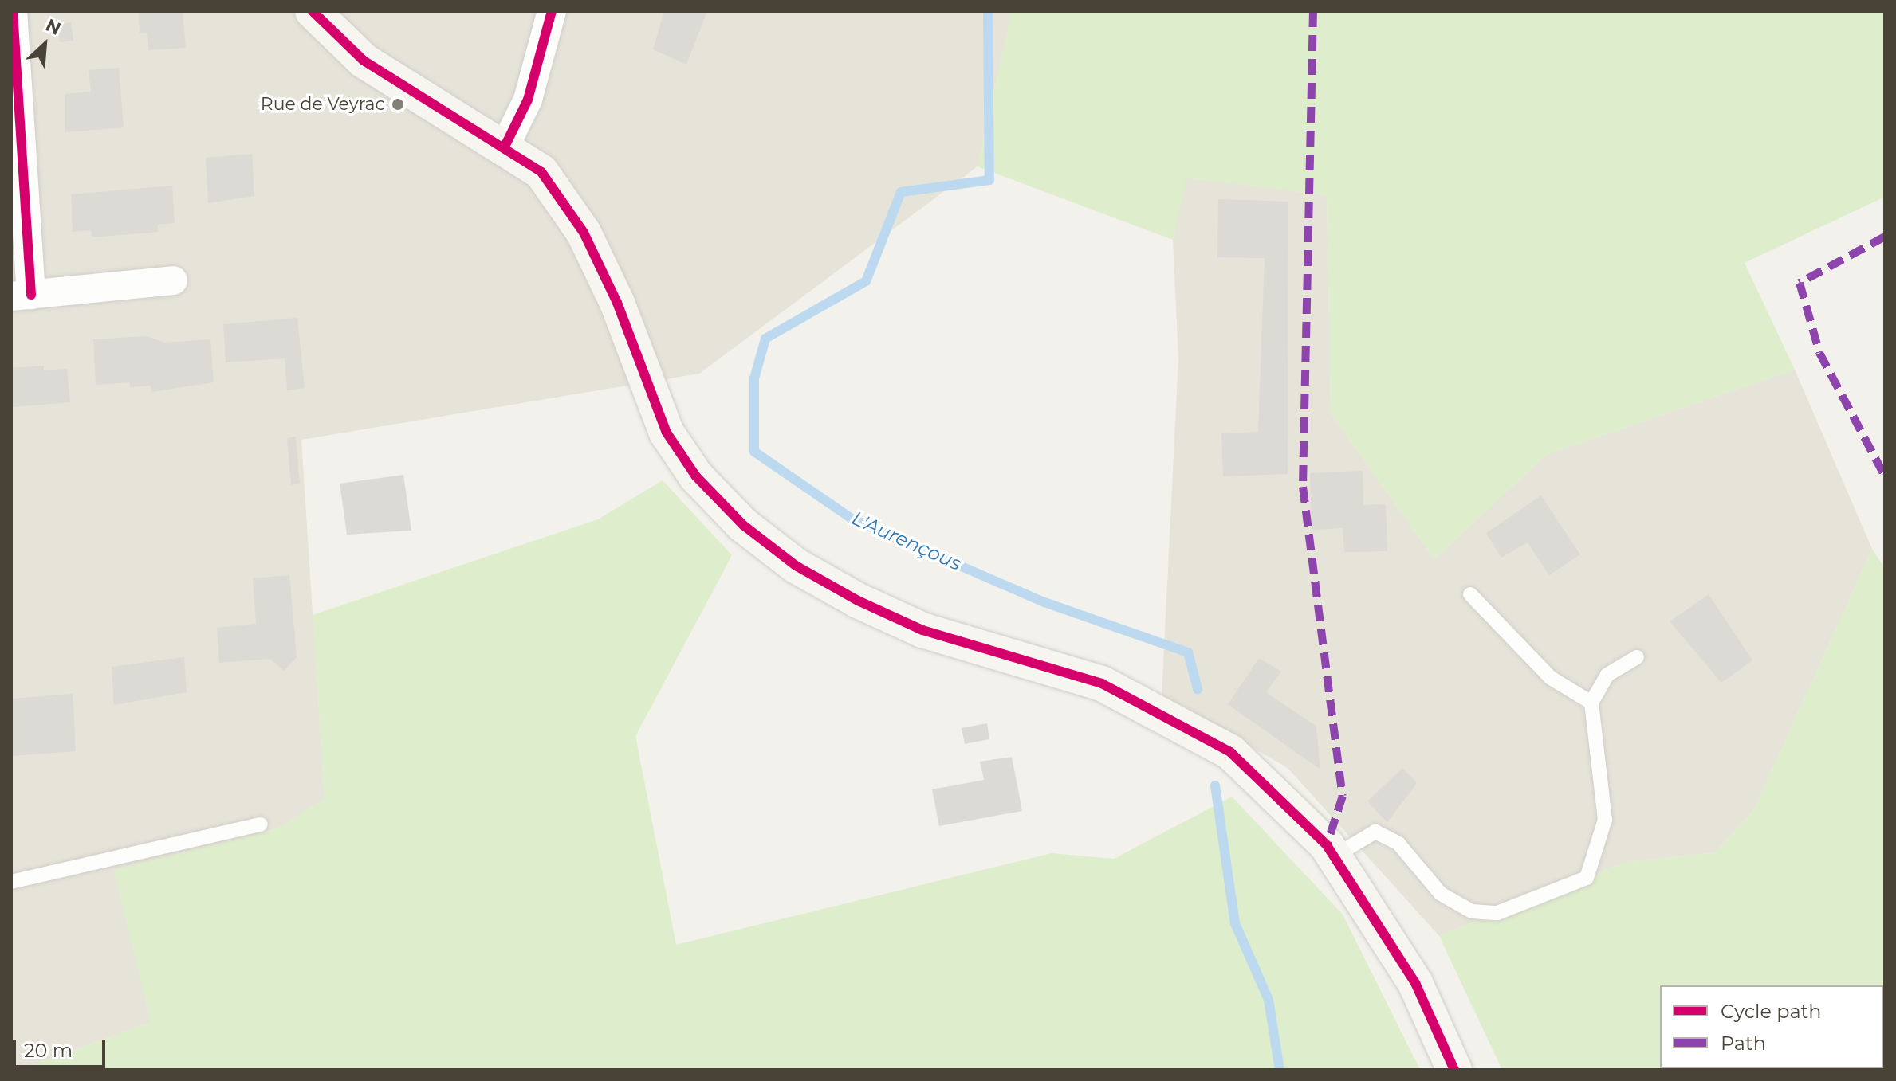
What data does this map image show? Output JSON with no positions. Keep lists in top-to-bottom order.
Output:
{
  "water": ["L'Aurençous"],
  "places": ["Rue de Veyrac"],
  "legend": ["Cycle path", "Path"],
  "scale_bar": "20 m",
  "north": "top right"
}
